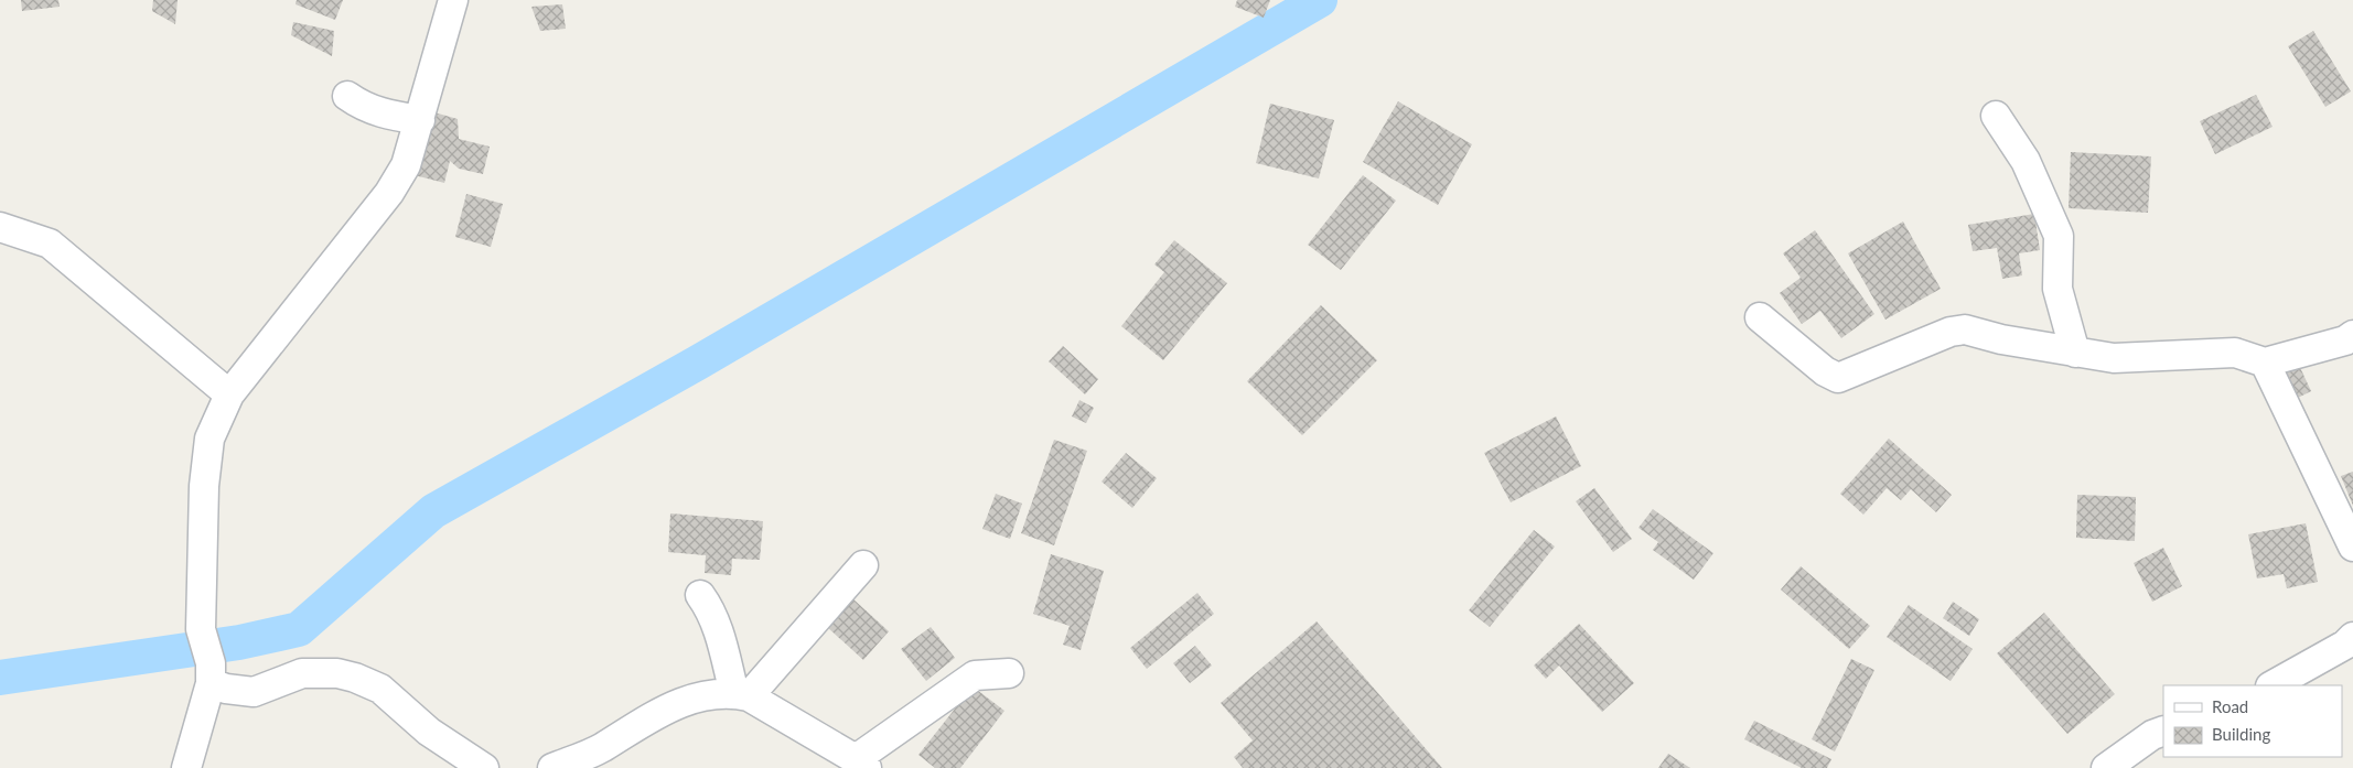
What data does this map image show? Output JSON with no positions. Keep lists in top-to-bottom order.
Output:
{
  "legend": ["Road", "Building"]
}
